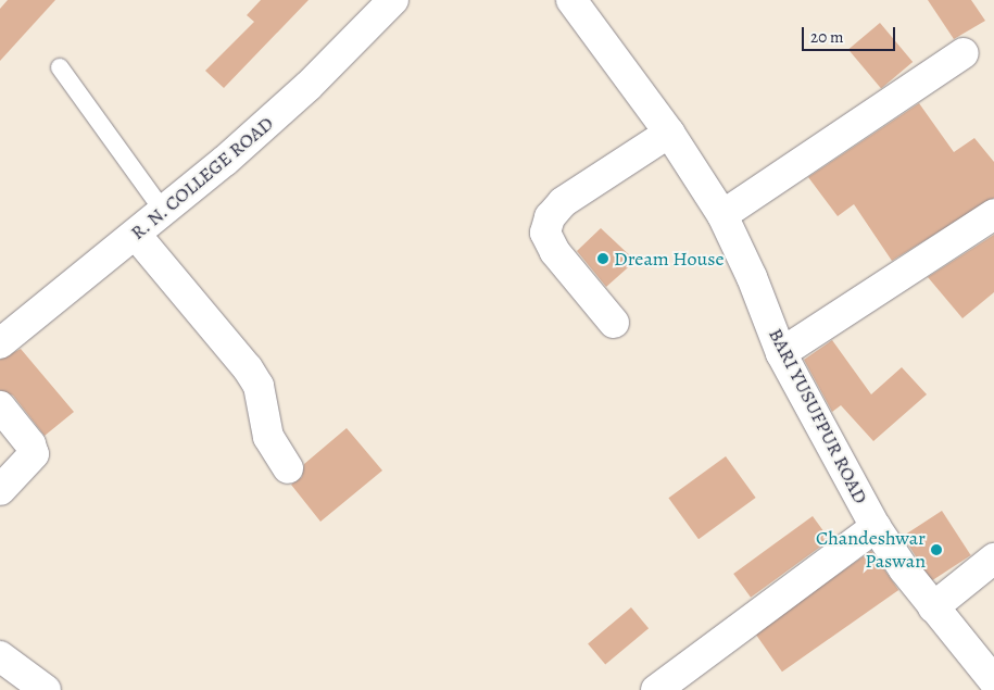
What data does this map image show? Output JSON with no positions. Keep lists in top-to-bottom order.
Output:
{
  "streets": {
    "street": ["R. N. COLLEGE ROAD", "BARI YUSUFPUR ROAD"]
  },
  "places": ["Dream House", "Chandeshwar Paswan"],
  "scale_bar": "20 m"
}
